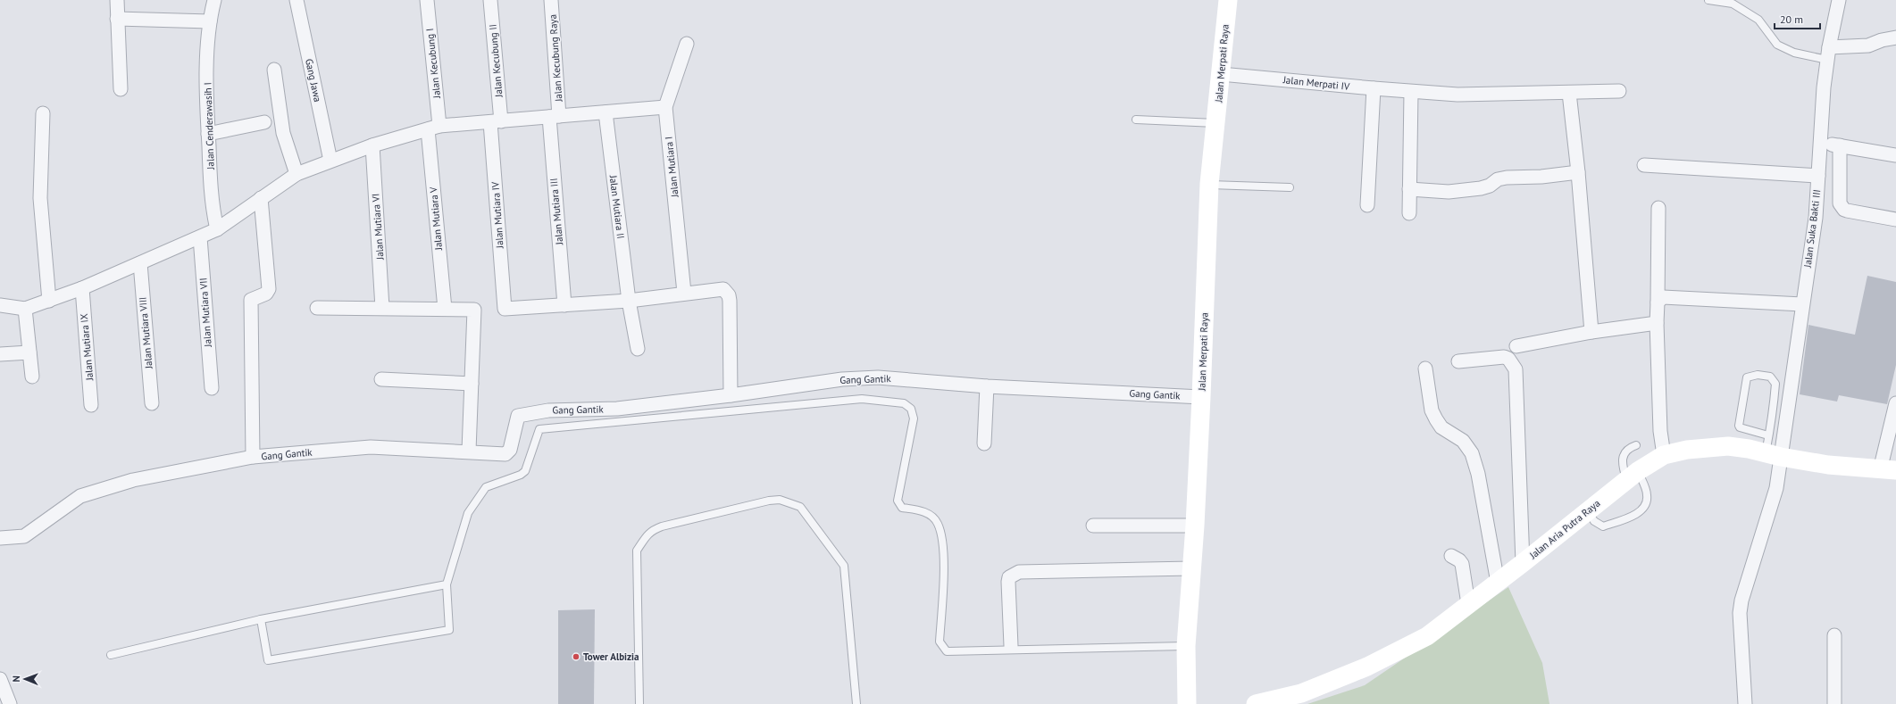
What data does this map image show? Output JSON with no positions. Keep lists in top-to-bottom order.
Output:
{
  "streets": {
    "main road": ["Jalan Merpati Raya", "Jalan Aria Putra Raya"],
    "street": [
      "Jalan Kecubung Raya",
      "Jalan Kecubung II",
      "Jalan Kecubung I",
      "Gang Jawa",
      "Jalan Merpati IV",
      "Jalan Cenderawasih I",
      "Jalan Mutiara I",
      "Jalan Mutiara II",
      "Jalan Mutiara III",
      "Jalan Mutiara IV",
      "Jalan Mutiara V",
      "Jalan Mutiara VI",
      "Jalan Suka Bakti III",
      "Jalan Mutiara VII",
      "Jalan Mutiara VIII",
      "Jalan Mutiara IX",
      "Gang Gantik"
    ]
  },
  "crossings": [
    ["Jalan Kecubung Raya", "Jalan Mutiara III"],
    ["Jalan Kecubung II", "Jalan Mutiara IV"],
    ["Jalan Kecubung I", "Jalan Mutiara V"],
    ["Jalan Merpati Raya", "Jalan Merpati IV"],
    ["Jalan Merpati Raya", "Gang Gantik"],
    ["Jalan Mutiara III", "Jalan Mutiara IV"],
    ["Jalan Suka Bakti III", "Jalan Aria Putra Raya"]
  ],
  "places": ["Tower Albizia"],
  "scale_bar": "20 m",
  "north": "left"
}
